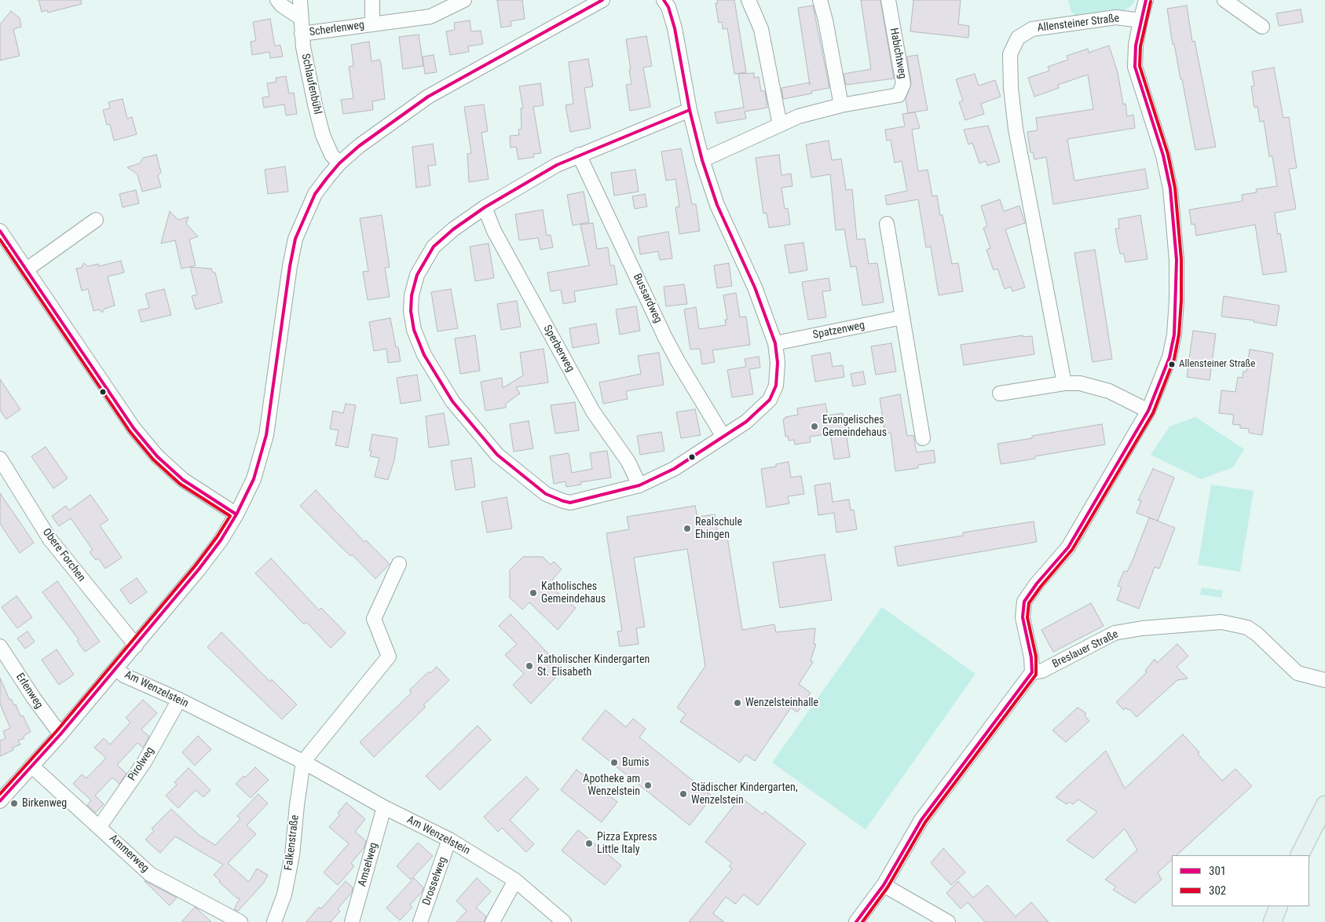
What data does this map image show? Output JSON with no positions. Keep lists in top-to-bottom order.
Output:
{
  "streets": {
    "street": [
      "Allensteiner Straße",
      "Scherlenweg",
      "Habichtweg",
      "Schlaufenbühl",
      "Bussardweg",
      "Spatzenweg",
      "Sperberweg",
      "Obere Forchen",
      "Breslauer Straße",
      "Am Wenzelstein",
      "Erlenweg",
      "Pirolweg",
      "Falkenstraße",
      "Ammerweg",
      "Amselweg",
      "Drosselweg"
    ]
  },
  "crossings": [
    ["Scherlenweg", "Schlaufenbühl"],
    ["Am Wenzelstein", "Pirolweg"],
    ["Am Wenzelstein", "Falkenstraße"],
    ["Am Wenzelstein", "Amselweg"],
    ["Am Wenzelstein", "Drosselweg"],
    ["Pirolweg", "Ammerweg"]
  ],
  "places": [
    "Allensteiner Straße",
    "Evangelisches Gemeindehaus",
    "Realschule Ehingen",
    "Katholisches Gemeindehaus",
    "Katholischer Kindergarten St. Elisabeth",
    "Wenzelsteinhalle",
    "Bumis",
    "Apotheke am Wenzelstein",
    "Städischer Kindergarten, Wenzelstein",
    "Birkenweg",
    "Pizza Express Little Italy"
  ],
  "lines": ["transit line 301", "transit line 302"],
  "legend": ["301", "302"]
}
